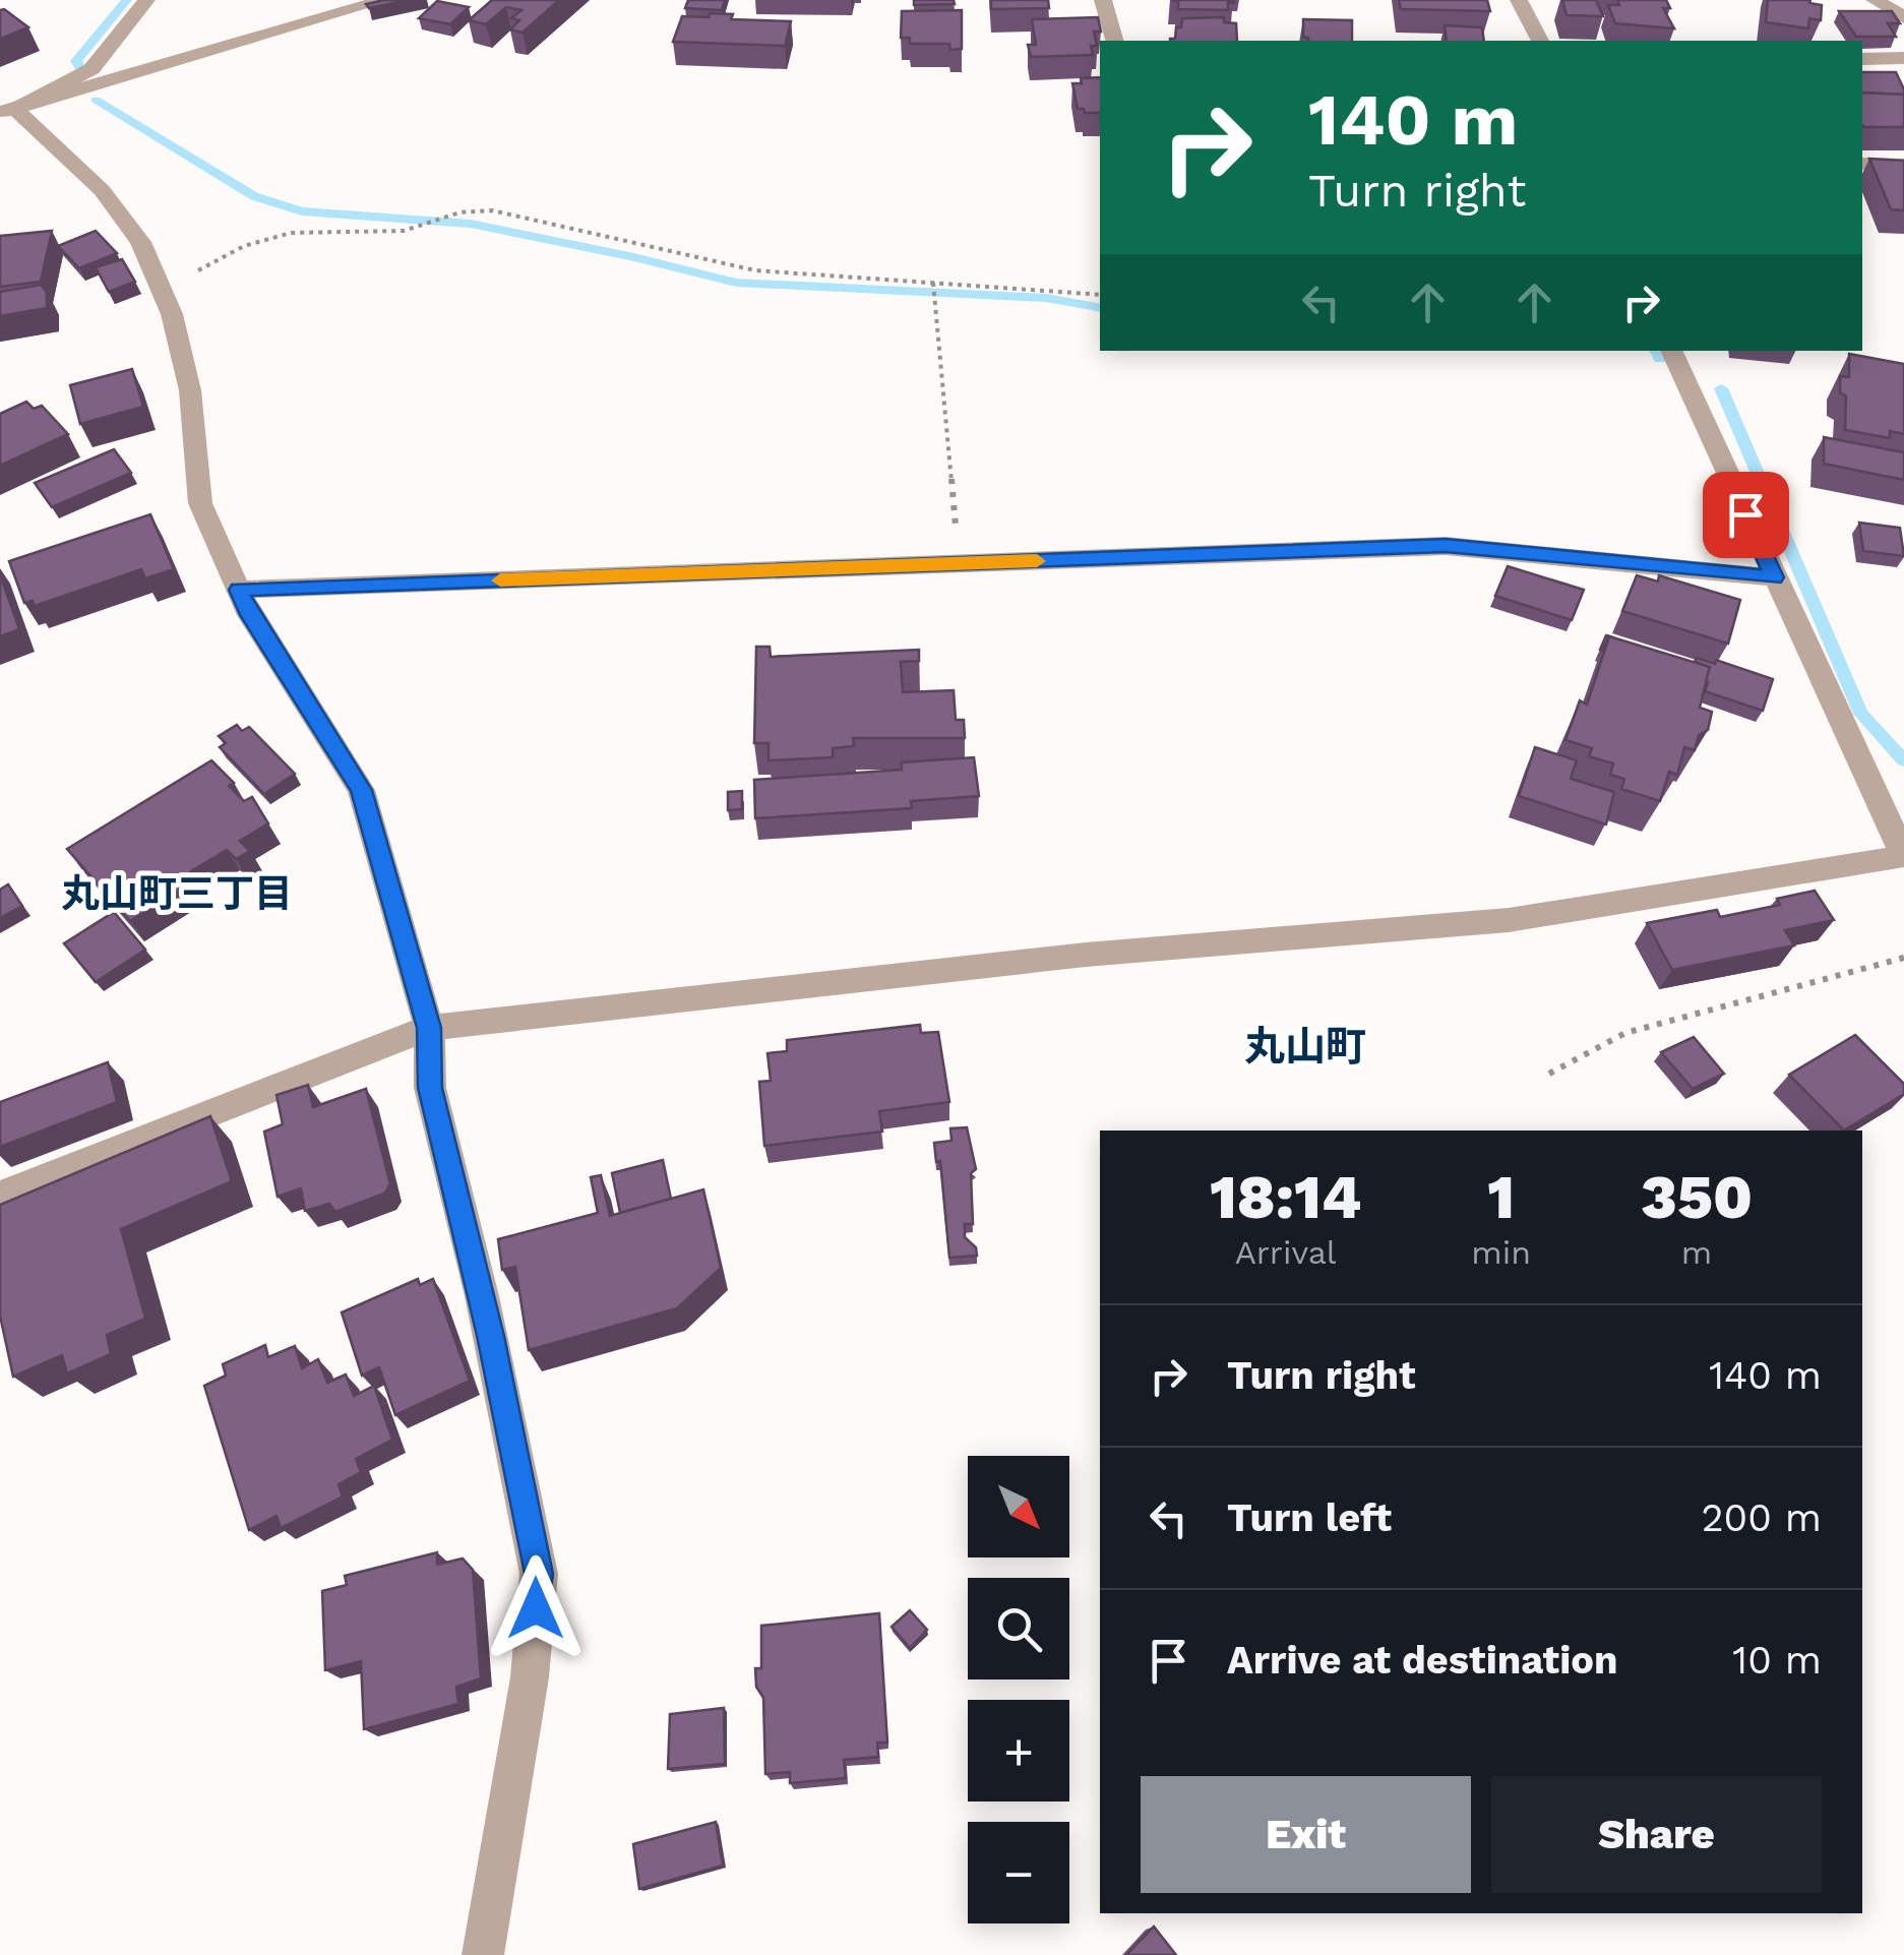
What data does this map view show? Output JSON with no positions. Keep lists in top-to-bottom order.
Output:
{
  "districts": ["丸山町三丁目", "丸山町"],
  "north": "bottom right",
  "page": {
    "turn": ["140 m", "Turn right"],
    "eta": [
      "18:14",
      "Arrival",
      "1",
      "min",
      "350",
      "m"
    ],
    "list": [
      {
        "name": "Turn right",
        "value": "140 m"
      },
      {
        "name": "Turn left",
        "value": "200 m"
      },
      {
        "name": "Arrive at destination",
        "value": "10 m"
      }
    ],
    "map_buttons": ["+", "−"],
    "buttons": ["Exit", "Share"]
  }
}
